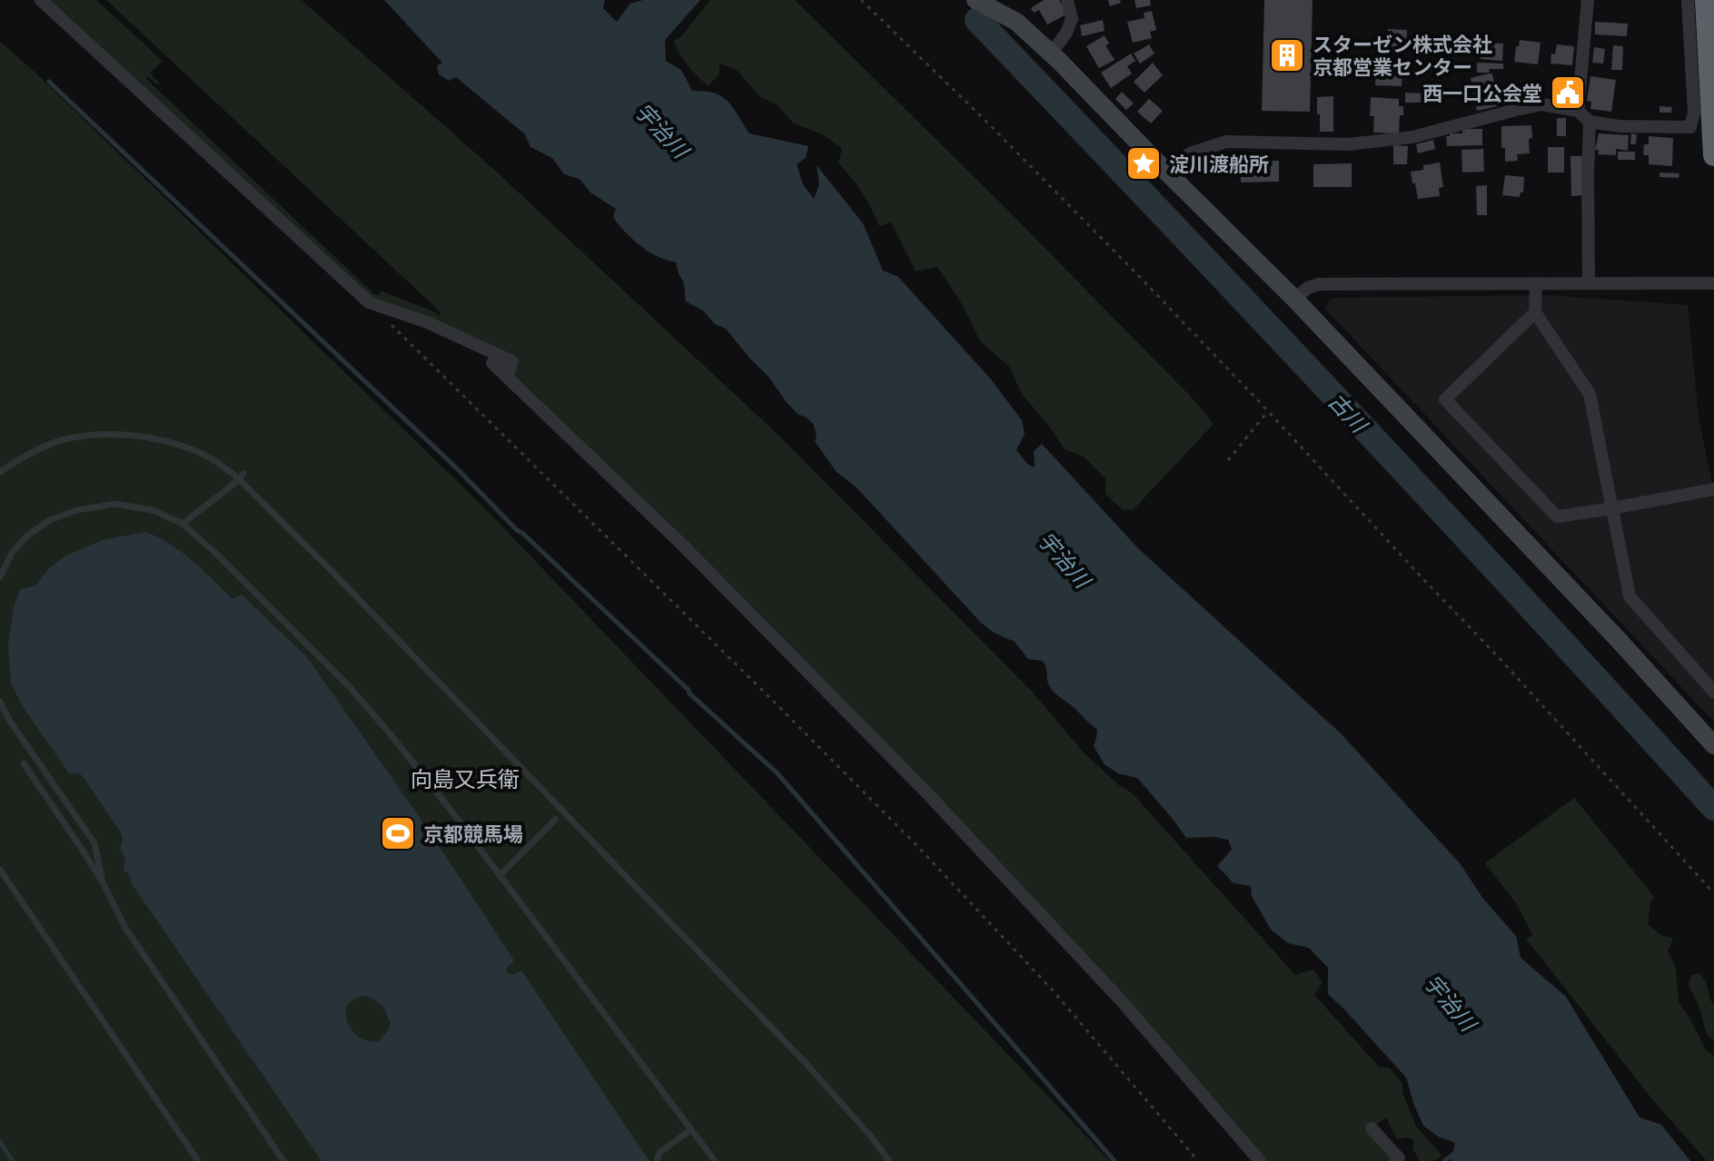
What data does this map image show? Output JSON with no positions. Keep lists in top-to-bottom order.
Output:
{
  "districts": ["向島又兵衛"],
  "water": ["宇治川", "古川"],
  "places": {
    "building": ["スターゼン株式会社 京都営業センター"],
    "public building": ["西一口公会堂"],
    "place": ["淀川渡船所"],
    "sports": ["京都競馬場"]
  }
}
